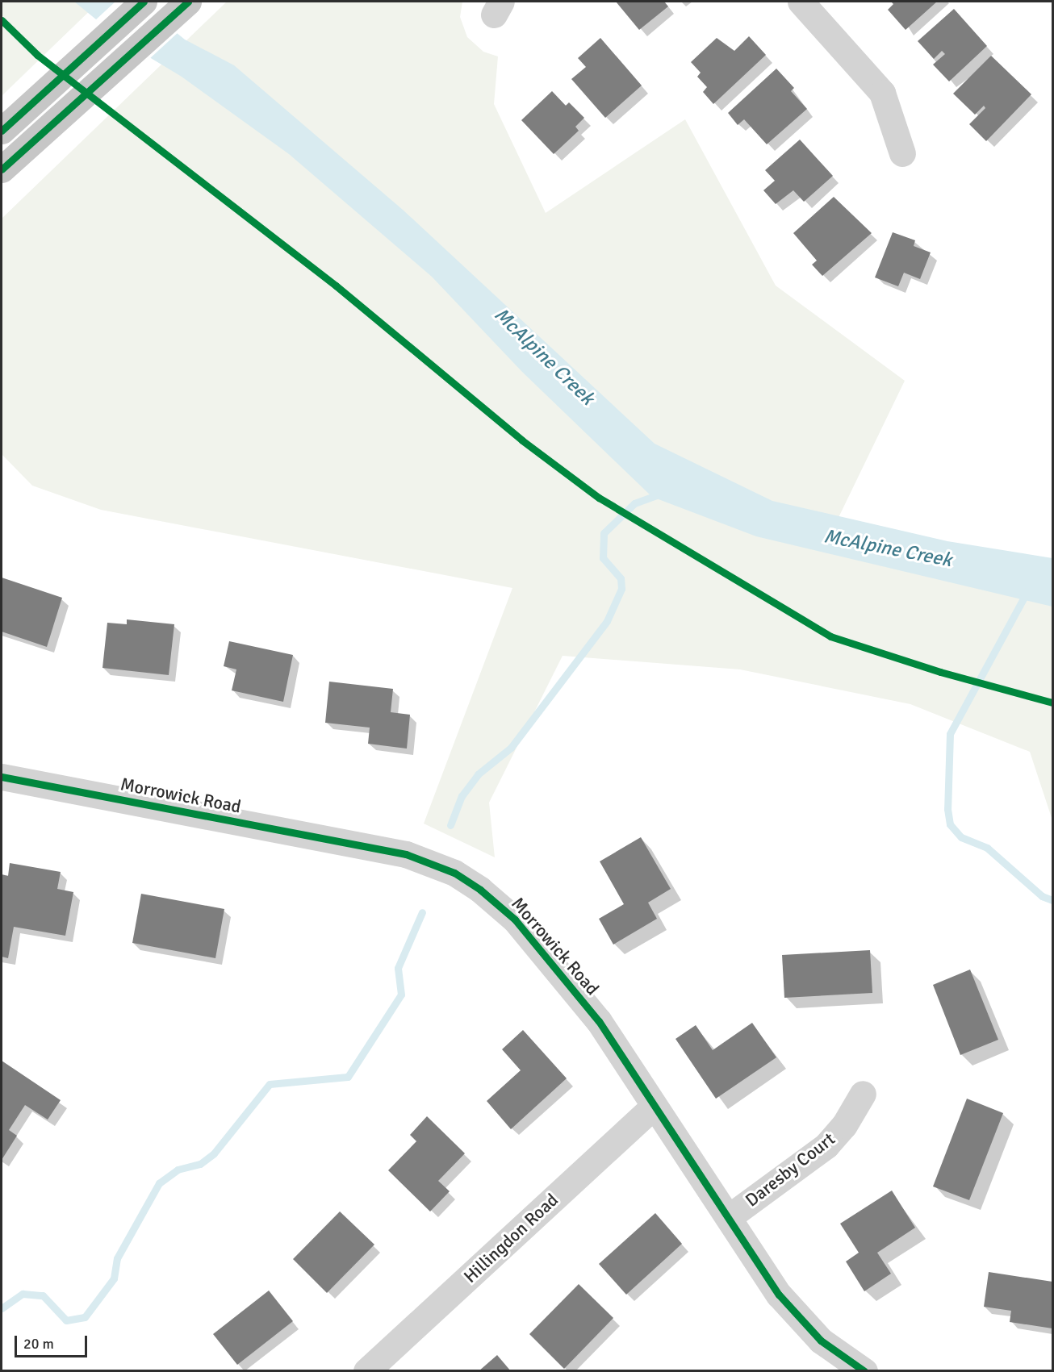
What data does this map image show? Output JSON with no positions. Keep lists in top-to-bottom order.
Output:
{
  "streets": {
    "street": ["Morrowick Road", "Daresby Court", "Hillingdon Road"]
  },
  "crossings": [
    ["Morrowick Road", "Daresby Court"],
    ["Morrowick Road", "Hillingdon Road"]
  ],
  "water": ["McAlpine Creek"],
  "scale_bar": "20 m"
}
